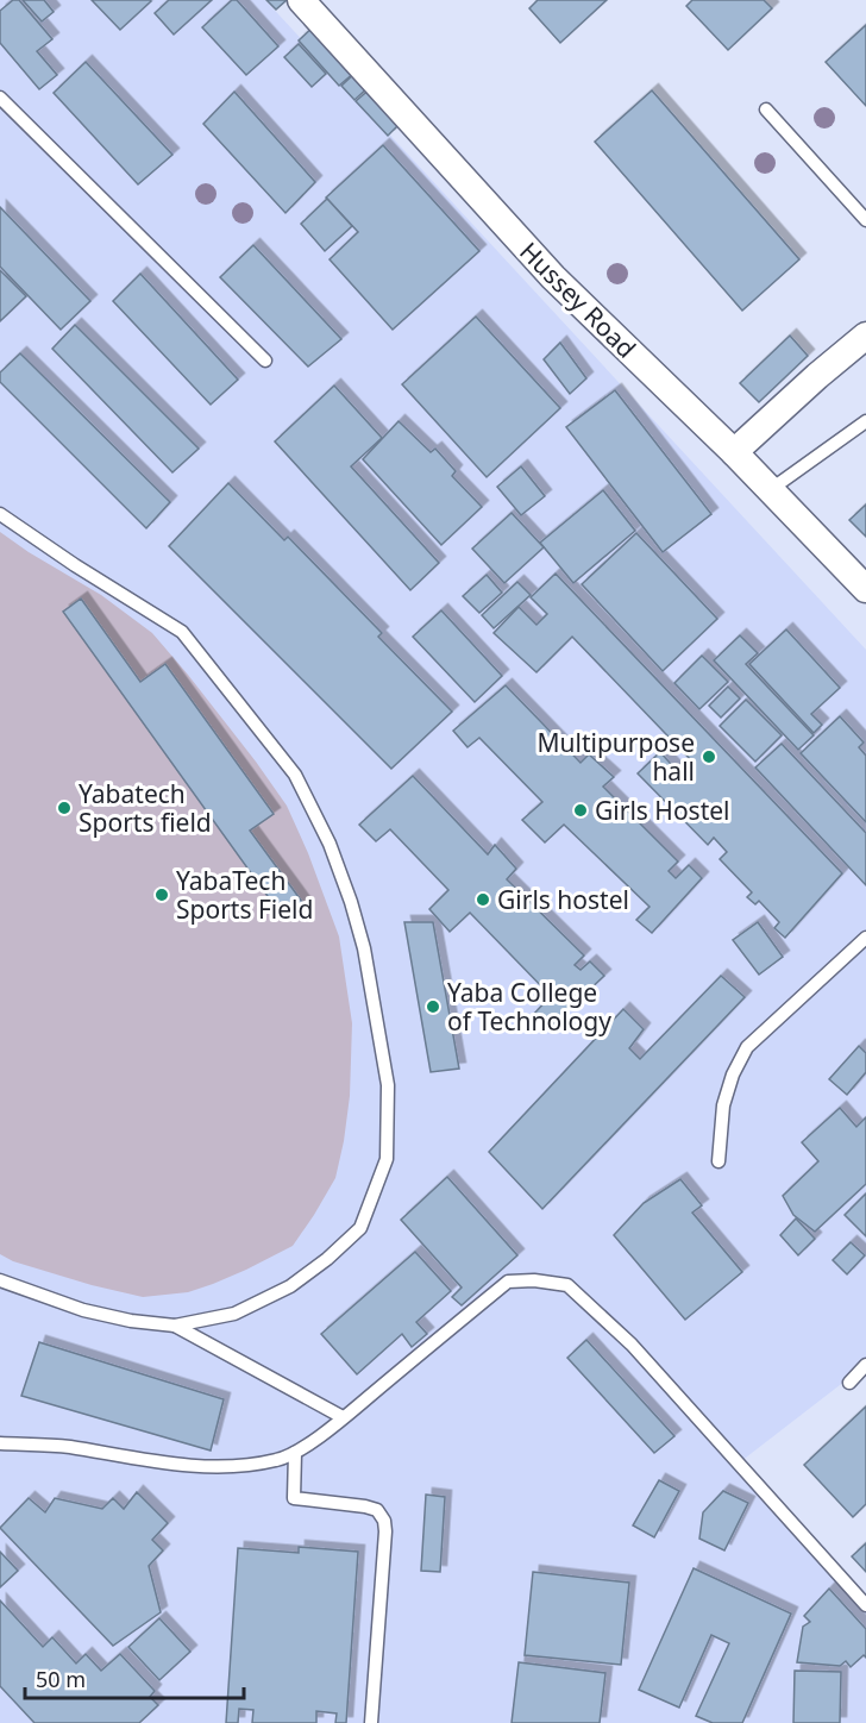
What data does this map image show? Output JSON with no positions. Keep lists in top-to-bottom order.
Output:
{
  "streets": {
    "street": ["Hussey Road"]
  },
  "places": [
    "Multipurpose hall",
    "Yabatech Sports field",
    "Girls Hostel",
    "YabaTech Sports Field",
    "Girls hostel",
    "Yaba College of Technology"
  ],
  "scale_bar": "50 m"
}
